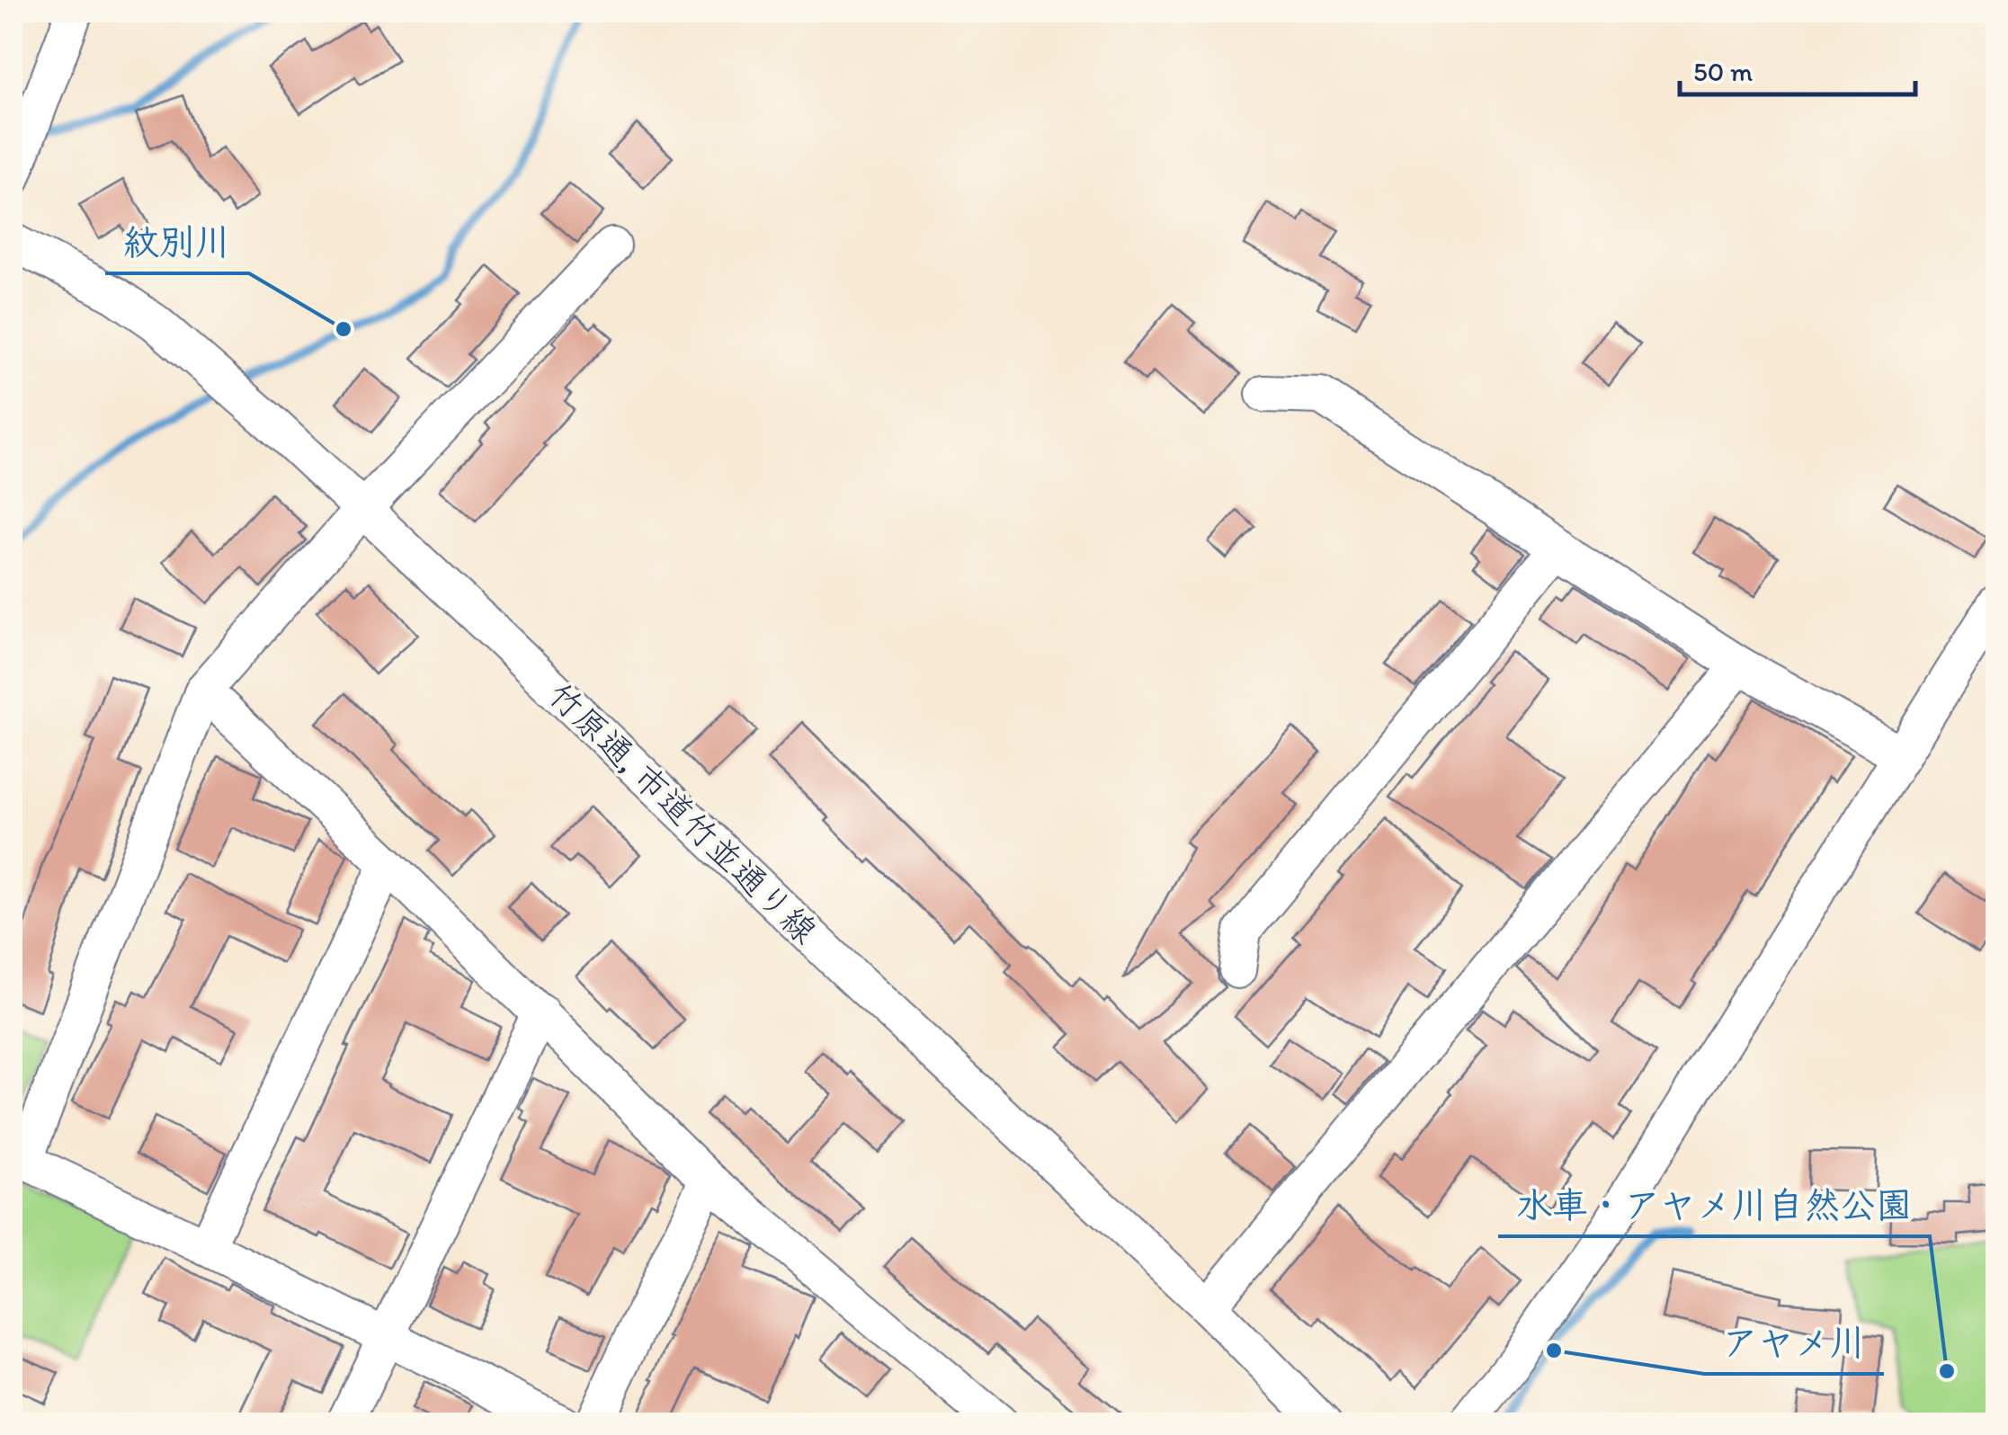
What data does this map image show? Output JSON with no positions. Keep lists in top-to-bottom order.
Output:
{
  "streets": {
    "street": ["竹原通, 市道竹並通り線"]
  },
  "places": ["紋別川", "アヤメ川", "水車・アヤメ川自然公園"],
  "scale_bar": "50 m"
}
